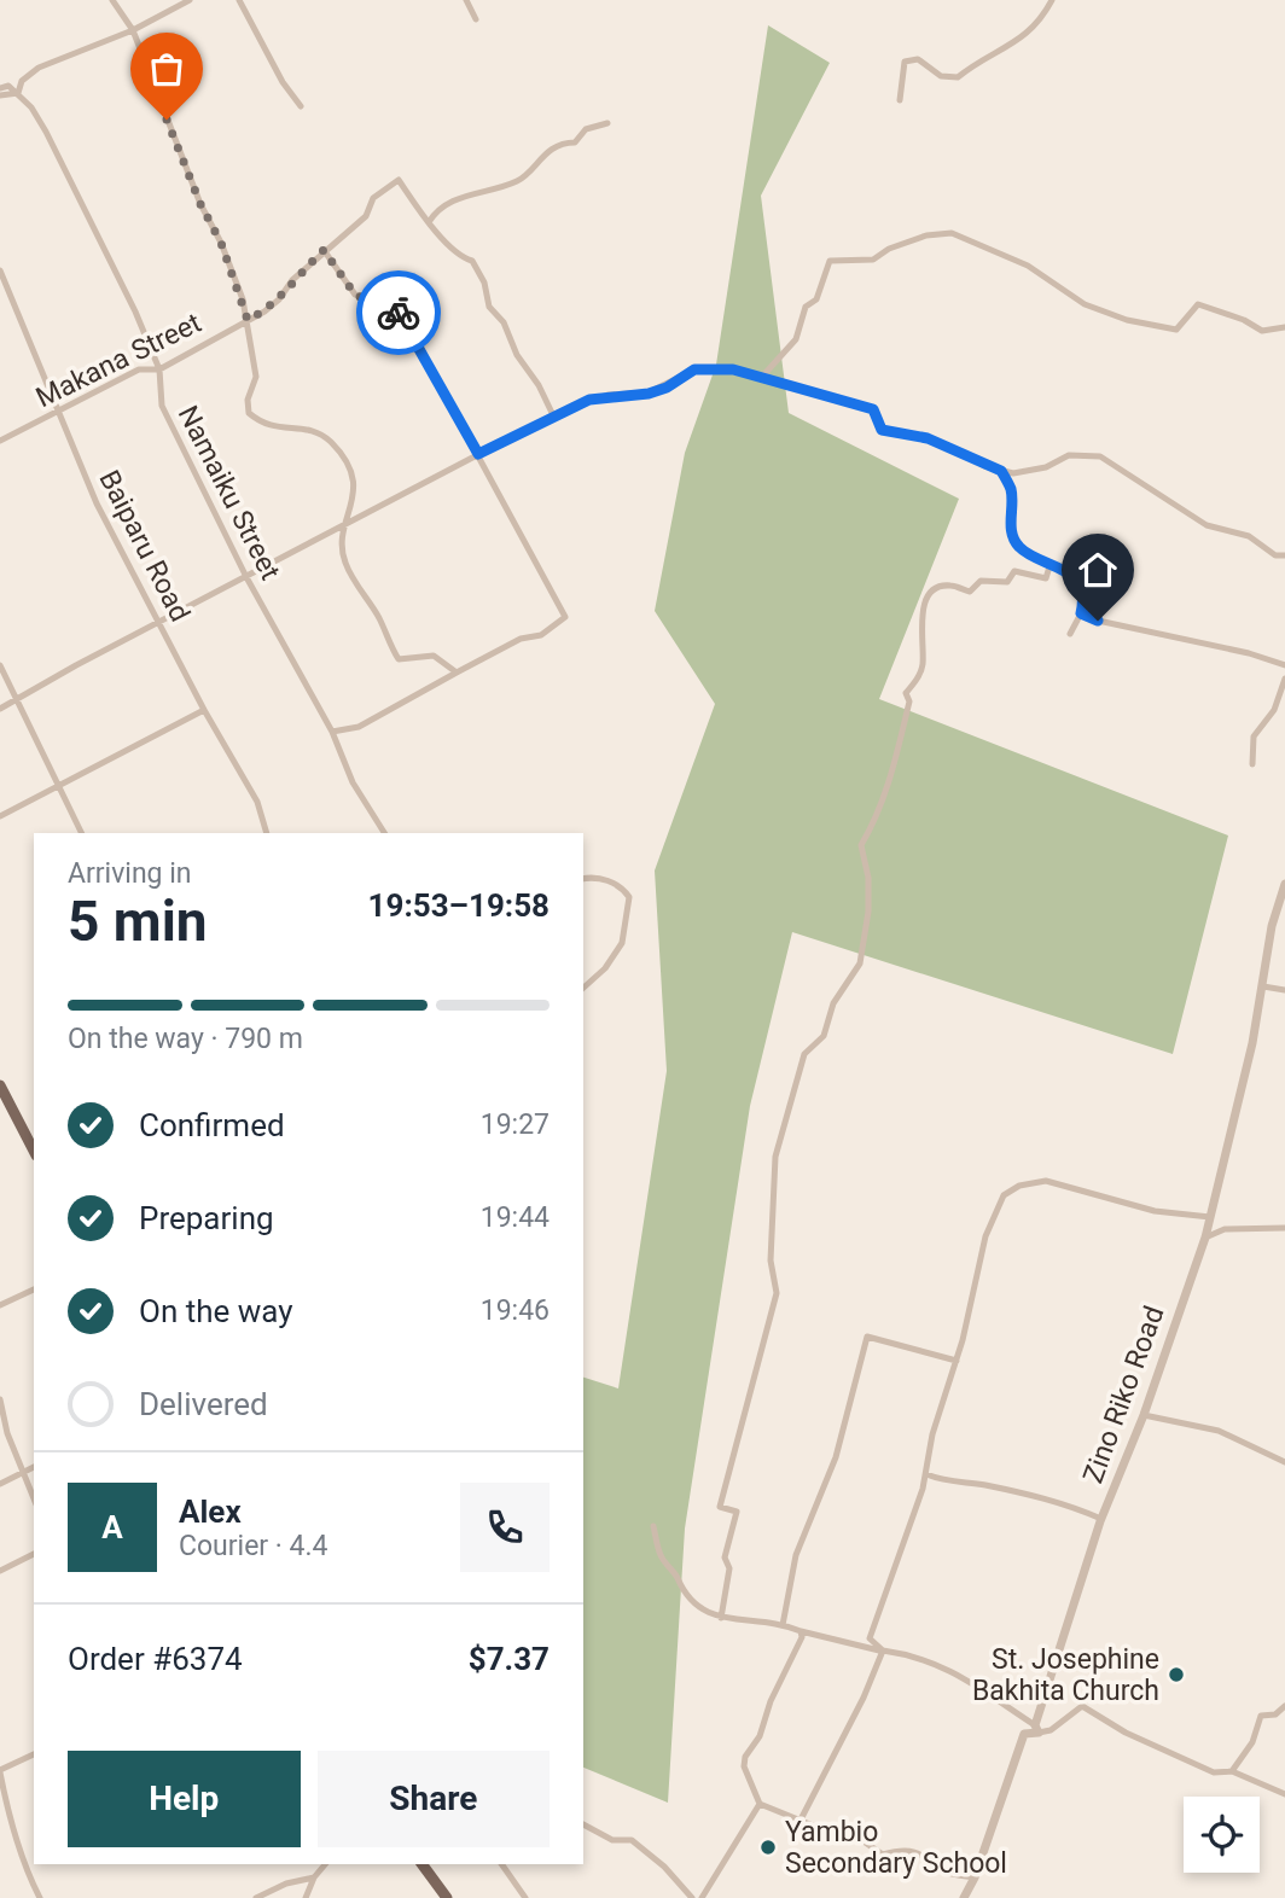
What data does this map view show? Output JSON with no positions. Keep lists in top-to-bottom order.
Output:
{
  "streets": {
    "street": [
      "Makana Street",
      "Namaiku Street",
      "Baiparu Road",
      "Zino Riko Road"
    ]
  },
  "crossings": [
    ["Makana Street", "Namaiku Street"],
    ["Makana Street", "Baiparu Road"]
  ],
  "places": ["St. Josephine Bakhita Church", "Yambio Secondary School"],
  "page": {
    "heading": ["5 min", "Arriving in", "19:53–19:58"],
    "panel": [
      "Alex",
      "Courier · 4.4",
      "Order #6374",
      "$7.37"
    ],
    "bar": "On the way · 790 m",
    "list": [
      ["Confirmed", "19:27"],
      ["Preparing", "19:44"],
      ["On the way", "19:46"],
      "Delivered"
    ],
    "round": "A",
    "buttons": ["Help", "Share"]
  }
}
